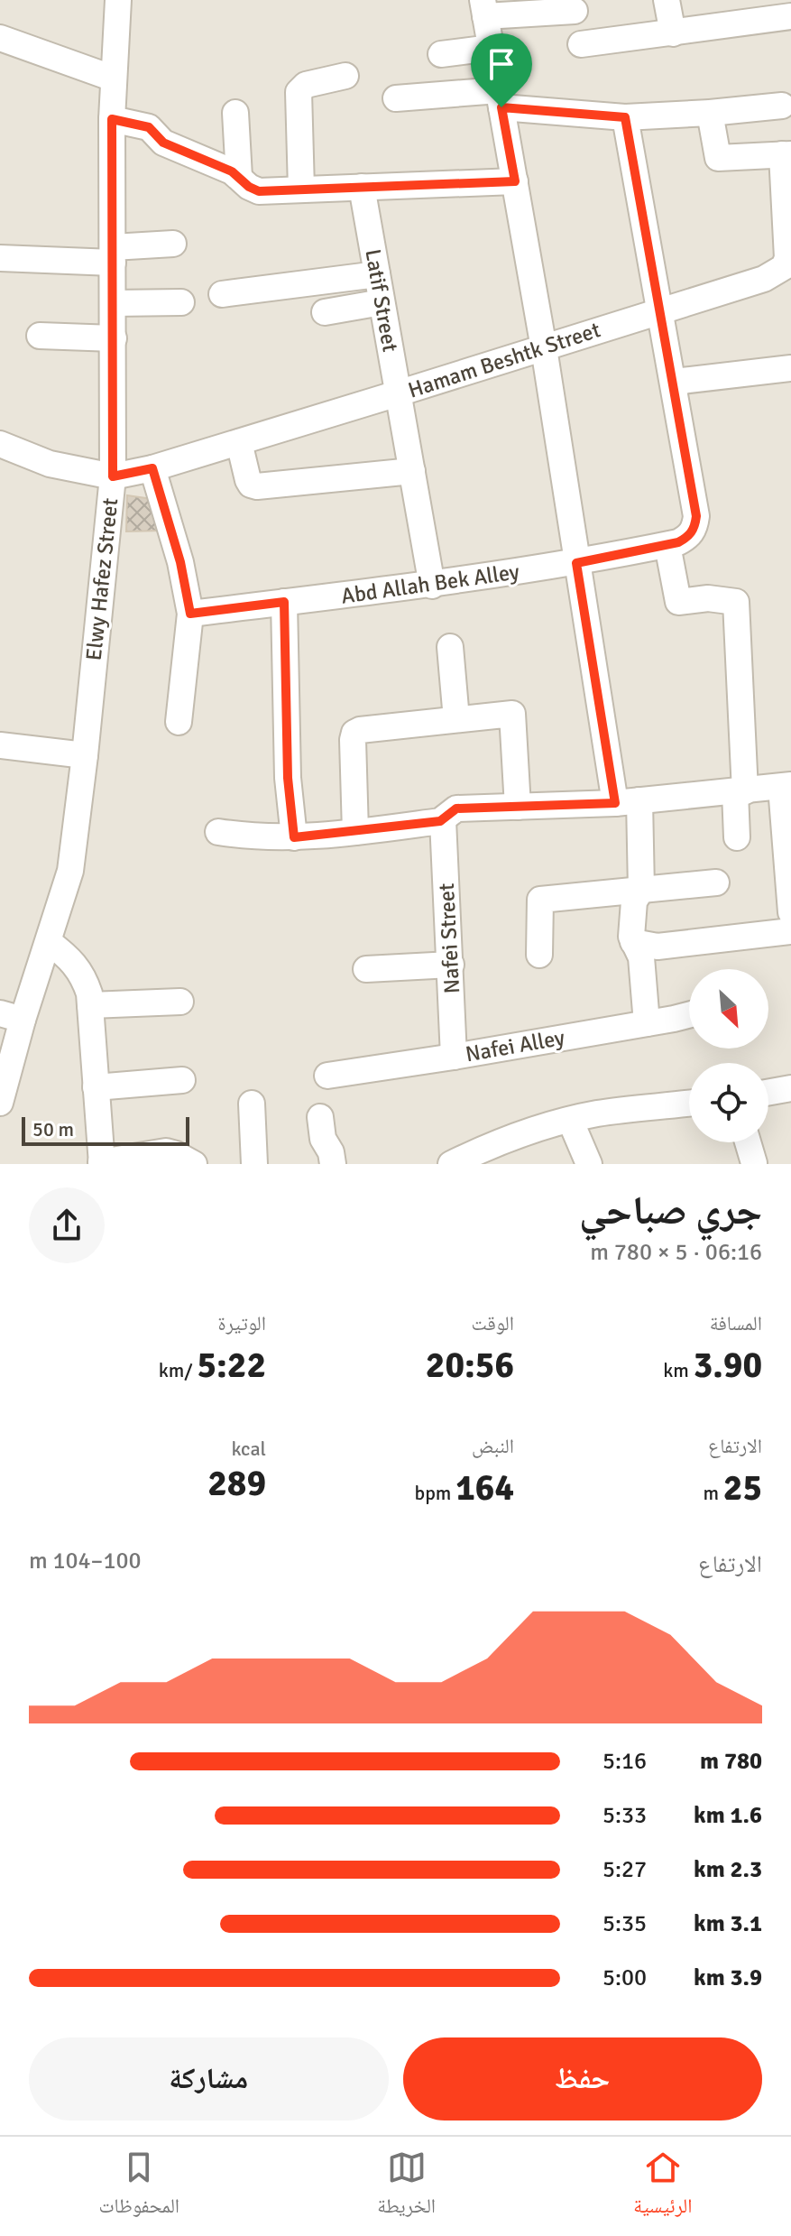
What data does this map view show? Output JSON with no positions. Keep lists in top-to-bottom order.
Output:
{
  "streets": {
    "street": [
      "Latif Street",
      "Hamam Beshtk Street",
      "Elwy Hafez Street",
      "Abd Allah Bek Alley",
      "Nafei Street",
      "Nafei Alley"
    ]
  },
  "crossings": [
    ["Latif Street", "Hamam Beshtk Street"],
    ["Latif Street", "Abd Allah Bek Alley"],
    ["Hamam Beshtk Street", "Elwy Hafez Street"],
    ["Nafei Street", "Nafei Alley"]
  ],
  "scale_bar": "50 m",
  "north": "bottom right",
  "page": {
    "scale": "50 m",
    "heading": ["جري صباحي", "06:16 · 5 × 780 m"],
    "stats": [
      ["المسافة", "3.90 km"],
      ["الوقت", "20:56"],
      ["الوتيرة", "5:22 /km"],
      ["الارتفاع", "25 m"],
      ["النبض", "164 bpm"],
      ["kcal", "289"]
    ],
    "chart": ["الارتفاع", "100–104 m"],
    "list": [
      {
        "name": "780 m",
        "note": "5:16"
      },
      {
        "name": "1.6 km",
        "note": "5:33"
      },
      {
        "name": "2.3 km",
        "note": "5:27"
      },
      {
        "name": "3.1 km",
        "note": "5:35"
      },
      {
        "name": "3.9 km",
        "note": "5:00"
      }
    ],
    "buttons": ["حفظ", "مشاركة"],
    "tabs": ["الرئيسية", "الخريطة", "المحفوظات"]
  }
}
